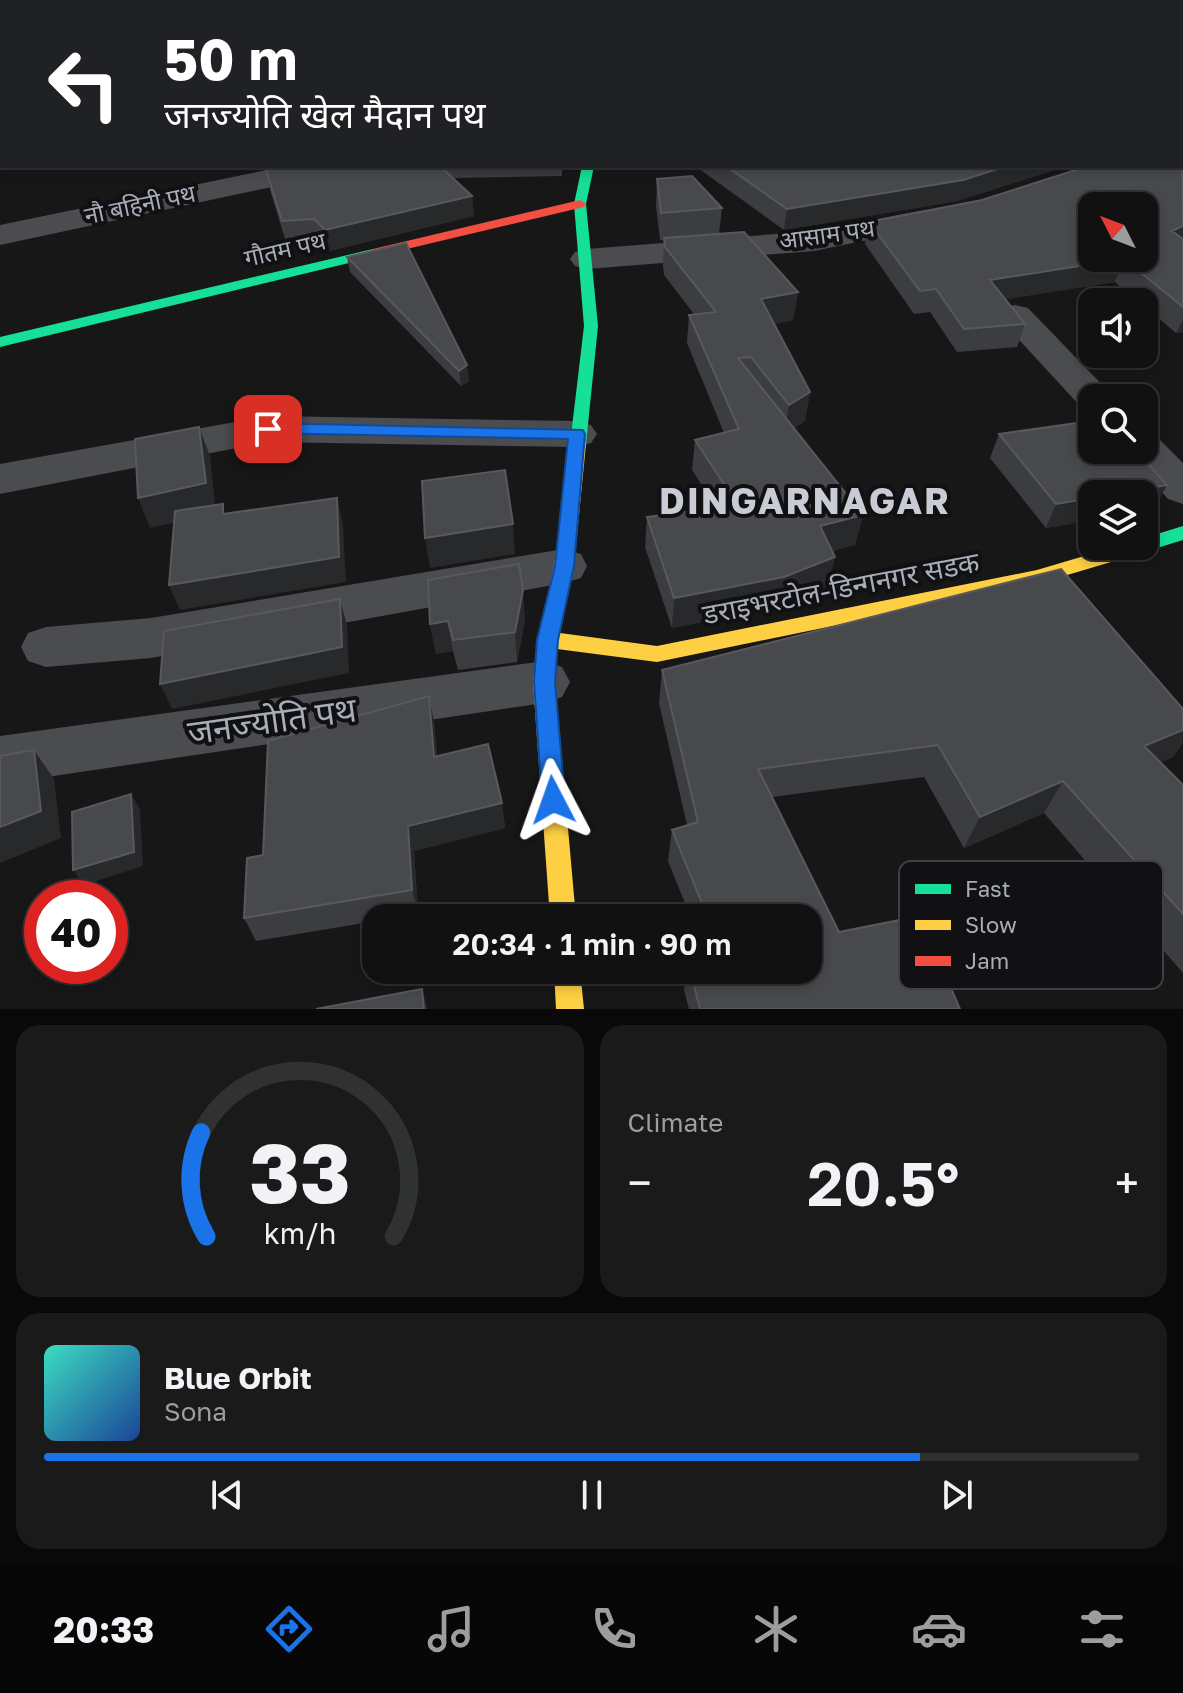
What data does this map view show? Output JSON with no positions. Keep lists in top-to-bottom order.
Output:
{
  "streets": {
    "street": [
      "नौ बहिनी पथ",
      "आसाम पथ",
      "गौतम पथ",
      "डराइभरटोल-डिन्गनगर सडक",
      "जनज्योति पथ"
    ]
  },
  "crossings": [
    ["डराइभरटोल-डिन्गनगर सडक", "जनज्योति पथ"]
  ],
  "districts": ["DINGARNAGAR"],
  "legend": ["Fast", "Slow", "Jam"],
  "north": "top left",
  "page": {
    "turn": ["50 m", "जनज्योति खेल मैदान पथ"],
    "limit": "40",
    "trip": "20:34 · 1 min · 90 m",
    "tile": "Climate",
    "heat": ["−", "20.5°", "+"],
    "song": ["Blue Orbit", "Sona"],
    "tabs": "20:33",
    "gauge": ["33", "km/h"]
  }
}
